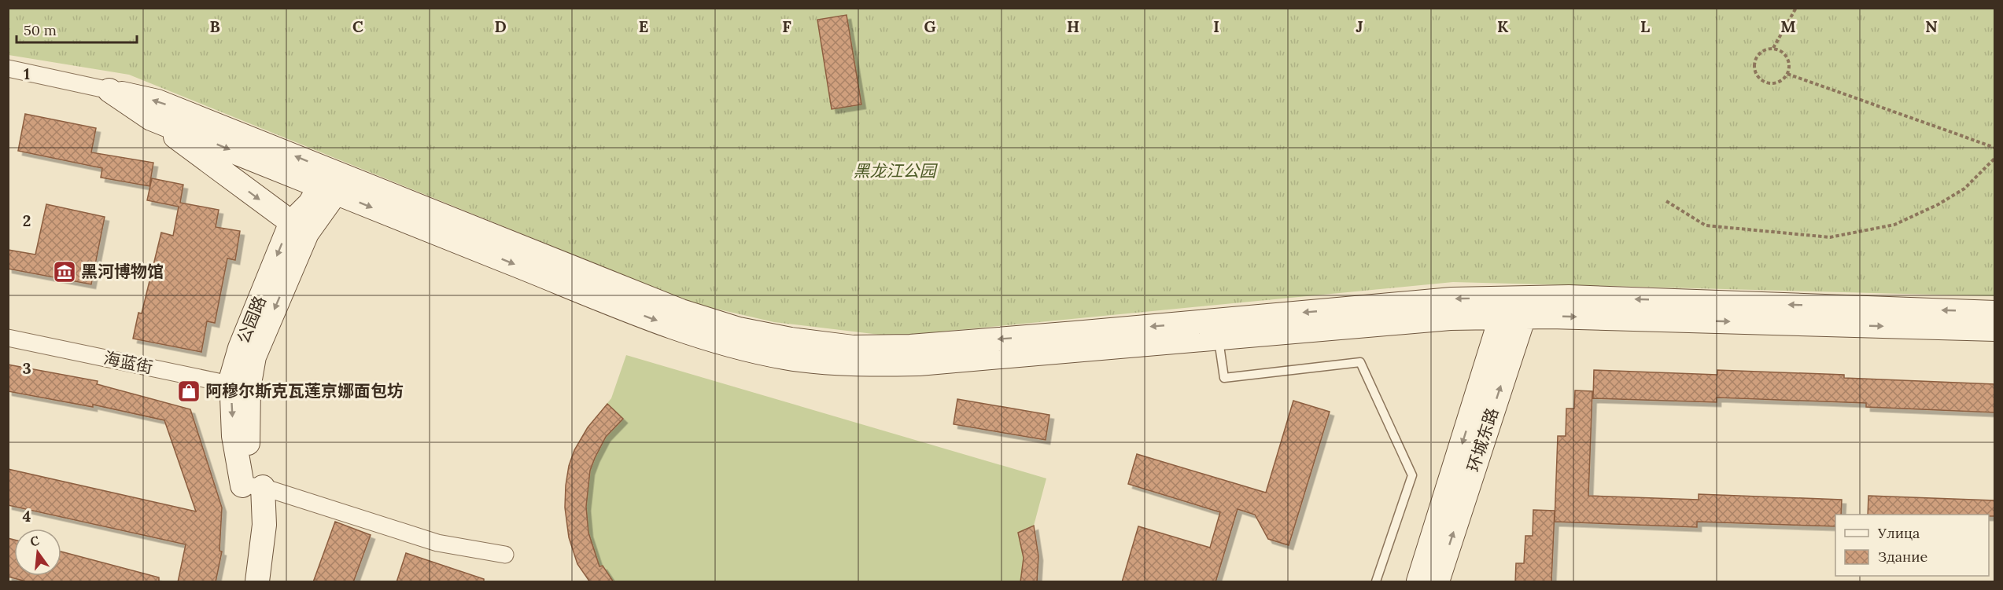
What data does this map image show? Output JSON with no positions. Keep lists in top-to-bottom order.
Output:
{
  "streets": {
    "street": ["公园路", "海蓝街", "环城东路"]
  },
  "crossings": [
    ["公园路", "海蓝街"]
  ],
  "one_way": ["公园路"],
  "parks": ["黑龙江公园"],
  "places": {
    "museum": ["黑河博物馆"],
    "shop": ["阿穆尔斯克瓦莲京娜面包坊"]
  },
  "legend": ["Улица", "Здание"],
  "scale_bar": "50 m",
  "north": "top",
  "grid": {
    "columns": [
      "B",
      "C",
      "D",
      "E",
      "F",
      "G",
      "H",
      "I",
      "J",
      "K",
      "L",
      "M",
      "N"
    ],
    "rows": [
      "1",
      "2",
      "3",
      "4"
    ]
  }
}
